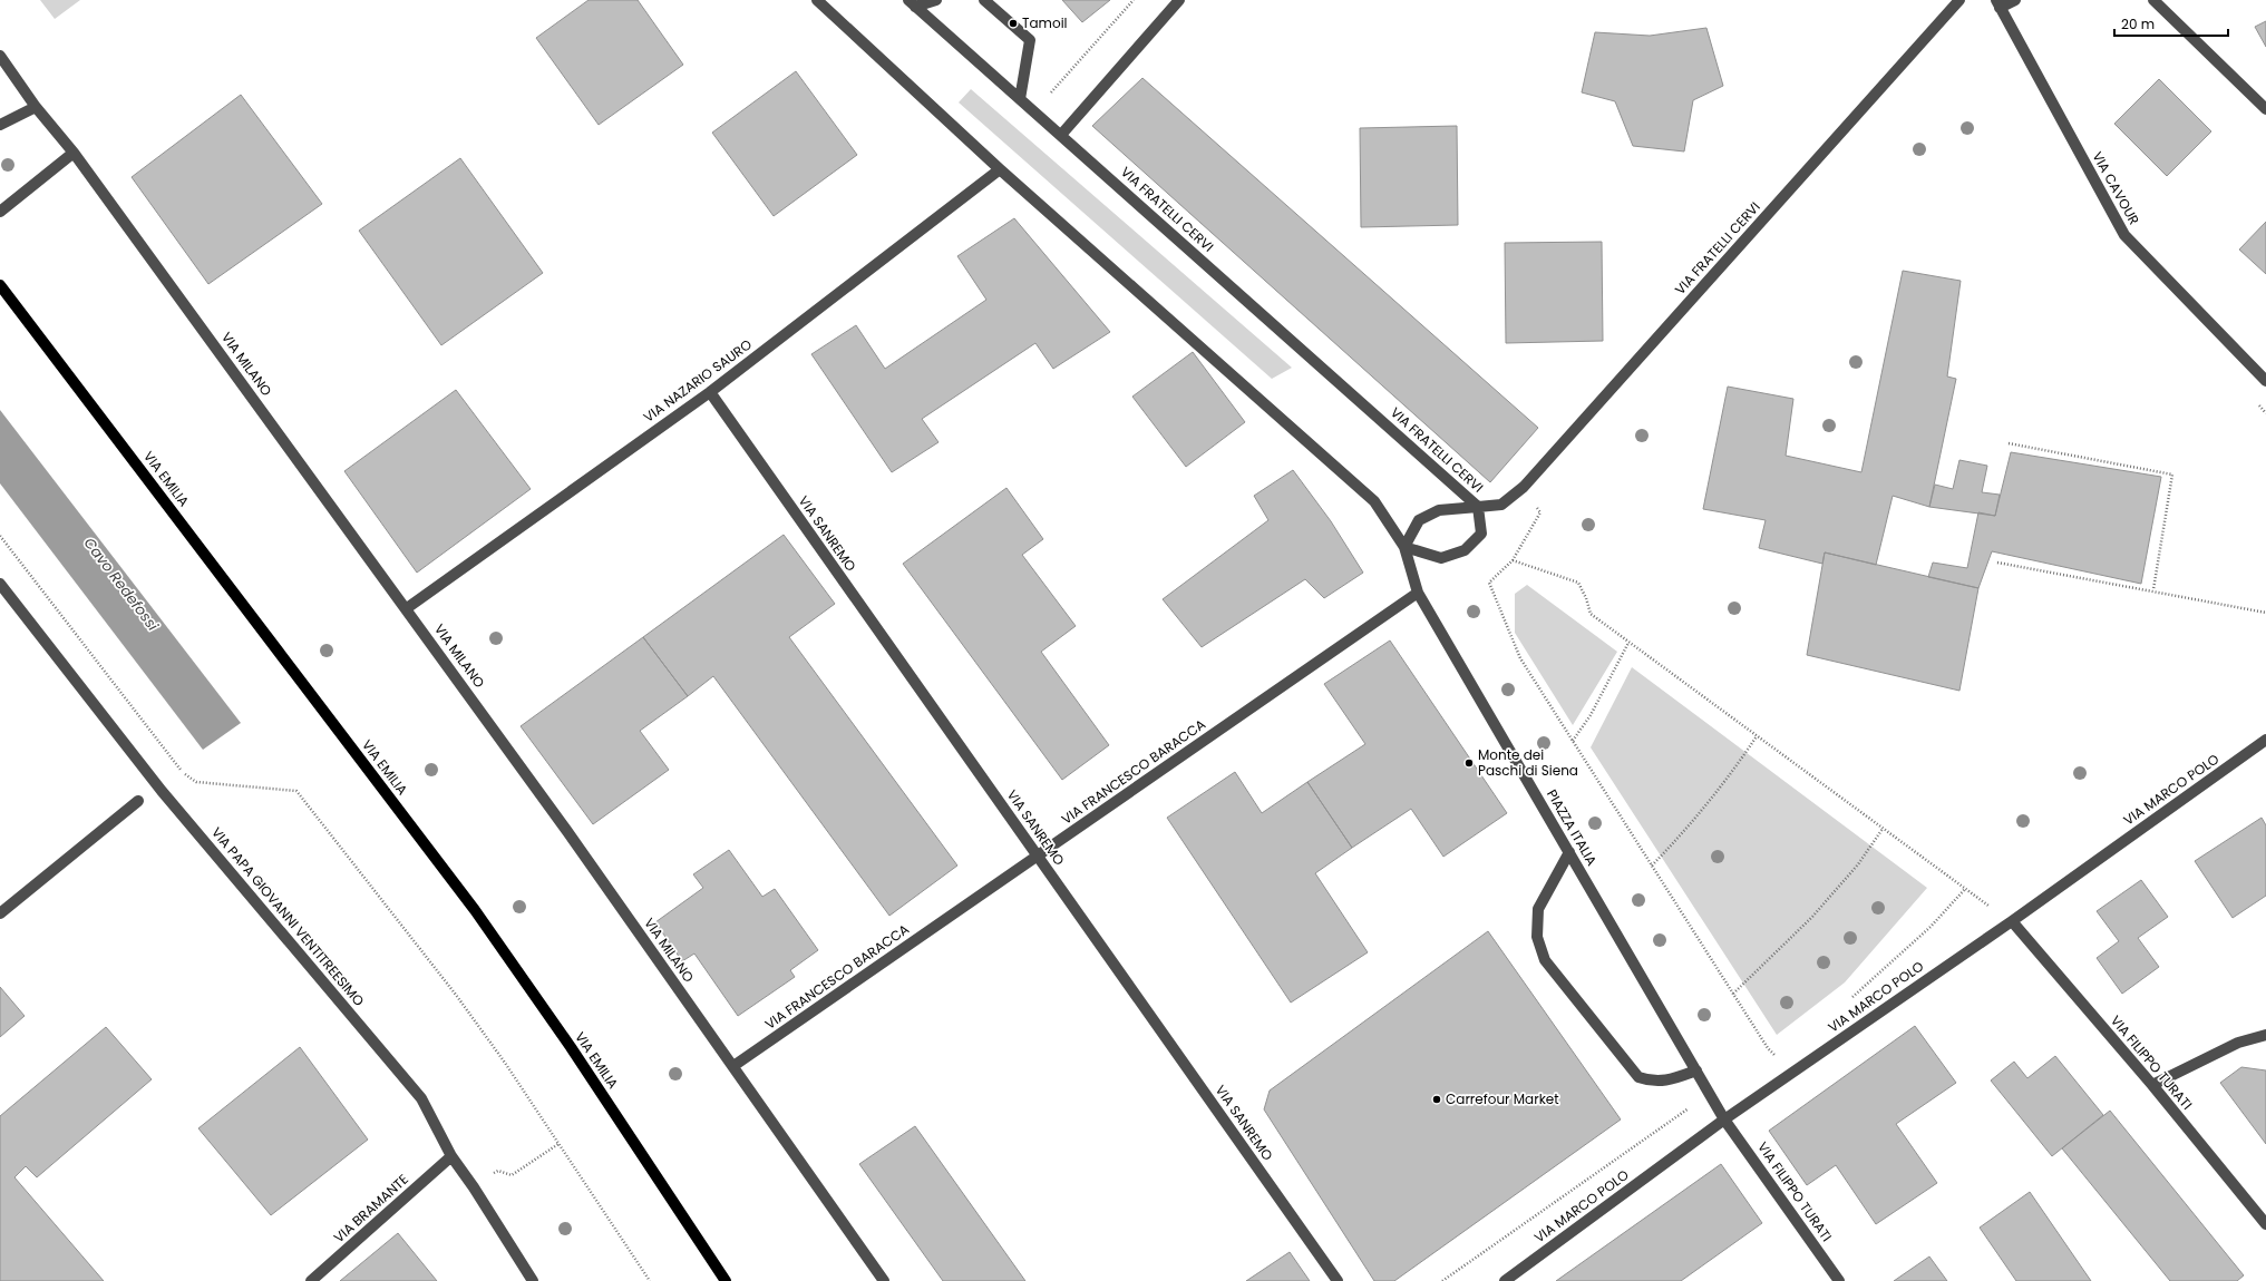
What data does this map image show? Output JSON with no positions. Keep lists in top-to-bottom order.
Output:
{
  "streets": {
    "main road": ["VIA EMILIA"],
    "street": [
      "VIA CAVOUR",
      "VIA FRATELLI CERVI",
      "VIA MILANO",
      "VIA NAZARIO SAURO",
      "VIA SANREMO",
      "VIA FRANCESCO BARACCA",
      "VIA MARCO POLO",
      "PIAZZA ITALIA",
      "VIA PAPA GIOVANNI VENTITREESIMO",
      "VIA FILIPPO TURATI",
      "VIA BRAMANTE"
    ]
  },
  "crossings": [
    ["VIA MILANO", "VIA NAZARIO SAURO"],
    ["VIA MILANO", "VIA FRANCESCO BARACCA"],
    ["VIA NAZARIO SAURO", "VIA SANREMO"],
    ["VIA SANREMO", "VIA FRANCESCO BARACCA"],
    ["VIA FRANCESCO BARACCA", "PIAZZA ITALIA"],
    ["VIA MARCO POLO", "PIAZZA ITALIA"],
    ["VIA MARCO POLO", "VIA FILIPPO TURATI"],
    ["PIAZZA ITALIA", "VIA FILIPPO TURATI"],
    ["VIA PAPA GIOVANNI VENTITREESIMO", "VIA BRAMANTE"]
  ],
  "water": ["Cavo Redefossi"],
  "places": ["Tamoil", "Monte dei Paschi di Siena", "Carrefour Market"],
  "scale_bar": "20 m"
}
